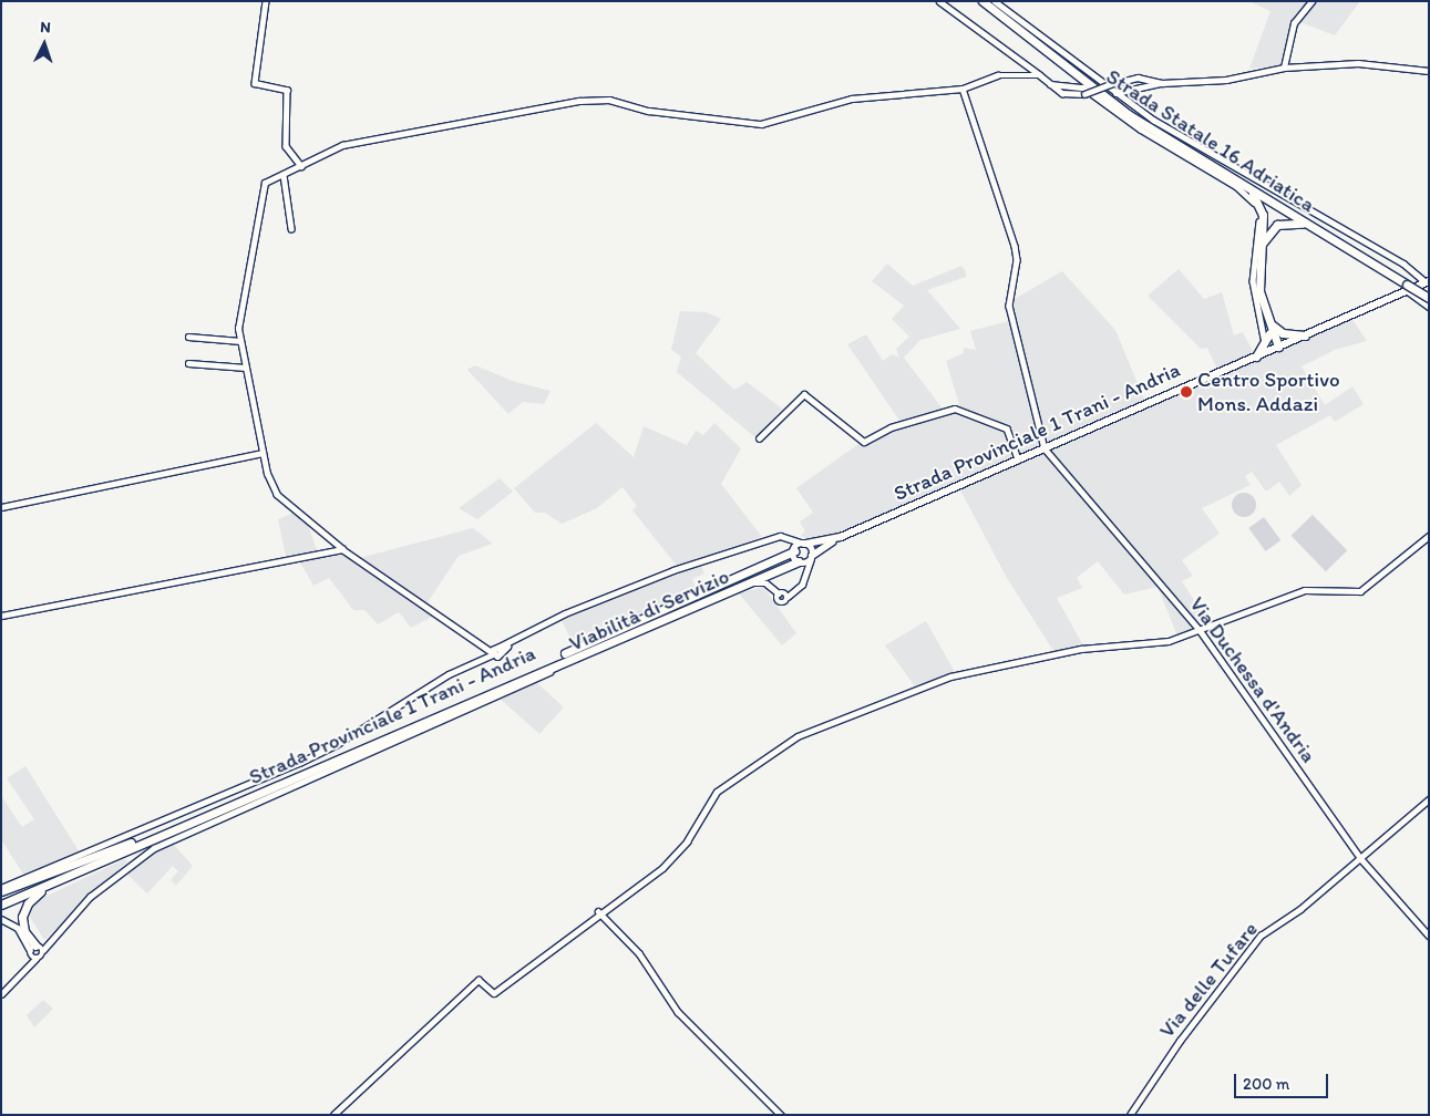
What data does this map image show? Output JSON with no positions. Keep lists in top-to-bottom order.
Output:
{
  "streets": {
    "highway": ["Strada Statale 16 Adriatica", "Strada Provinciale 1 Trani - Andria"],
    "street": ["Viabilità di Servizio", "Via Duchessa d'Andria", "Via delle Tufare"]
  },
  "crossings": [
    ["Strada Statale 16 Adriatica", "Strada Provinciale 1 Trani - Andria"],
    ["Strada Provinciale 1 Trani - Andria", "Viabilità di Servizio"],
    ["Strada Provinciale 1 Trani - Andria", "Via Duchessa d'Andria"],
    ["Via Duchessa d'Andria", "Via delle Tufare"]
  ],
  "places": ["Centro Sportivo Mons. Addazi"],
  "scale_bar": "200 m",
  "north": "top"
}
